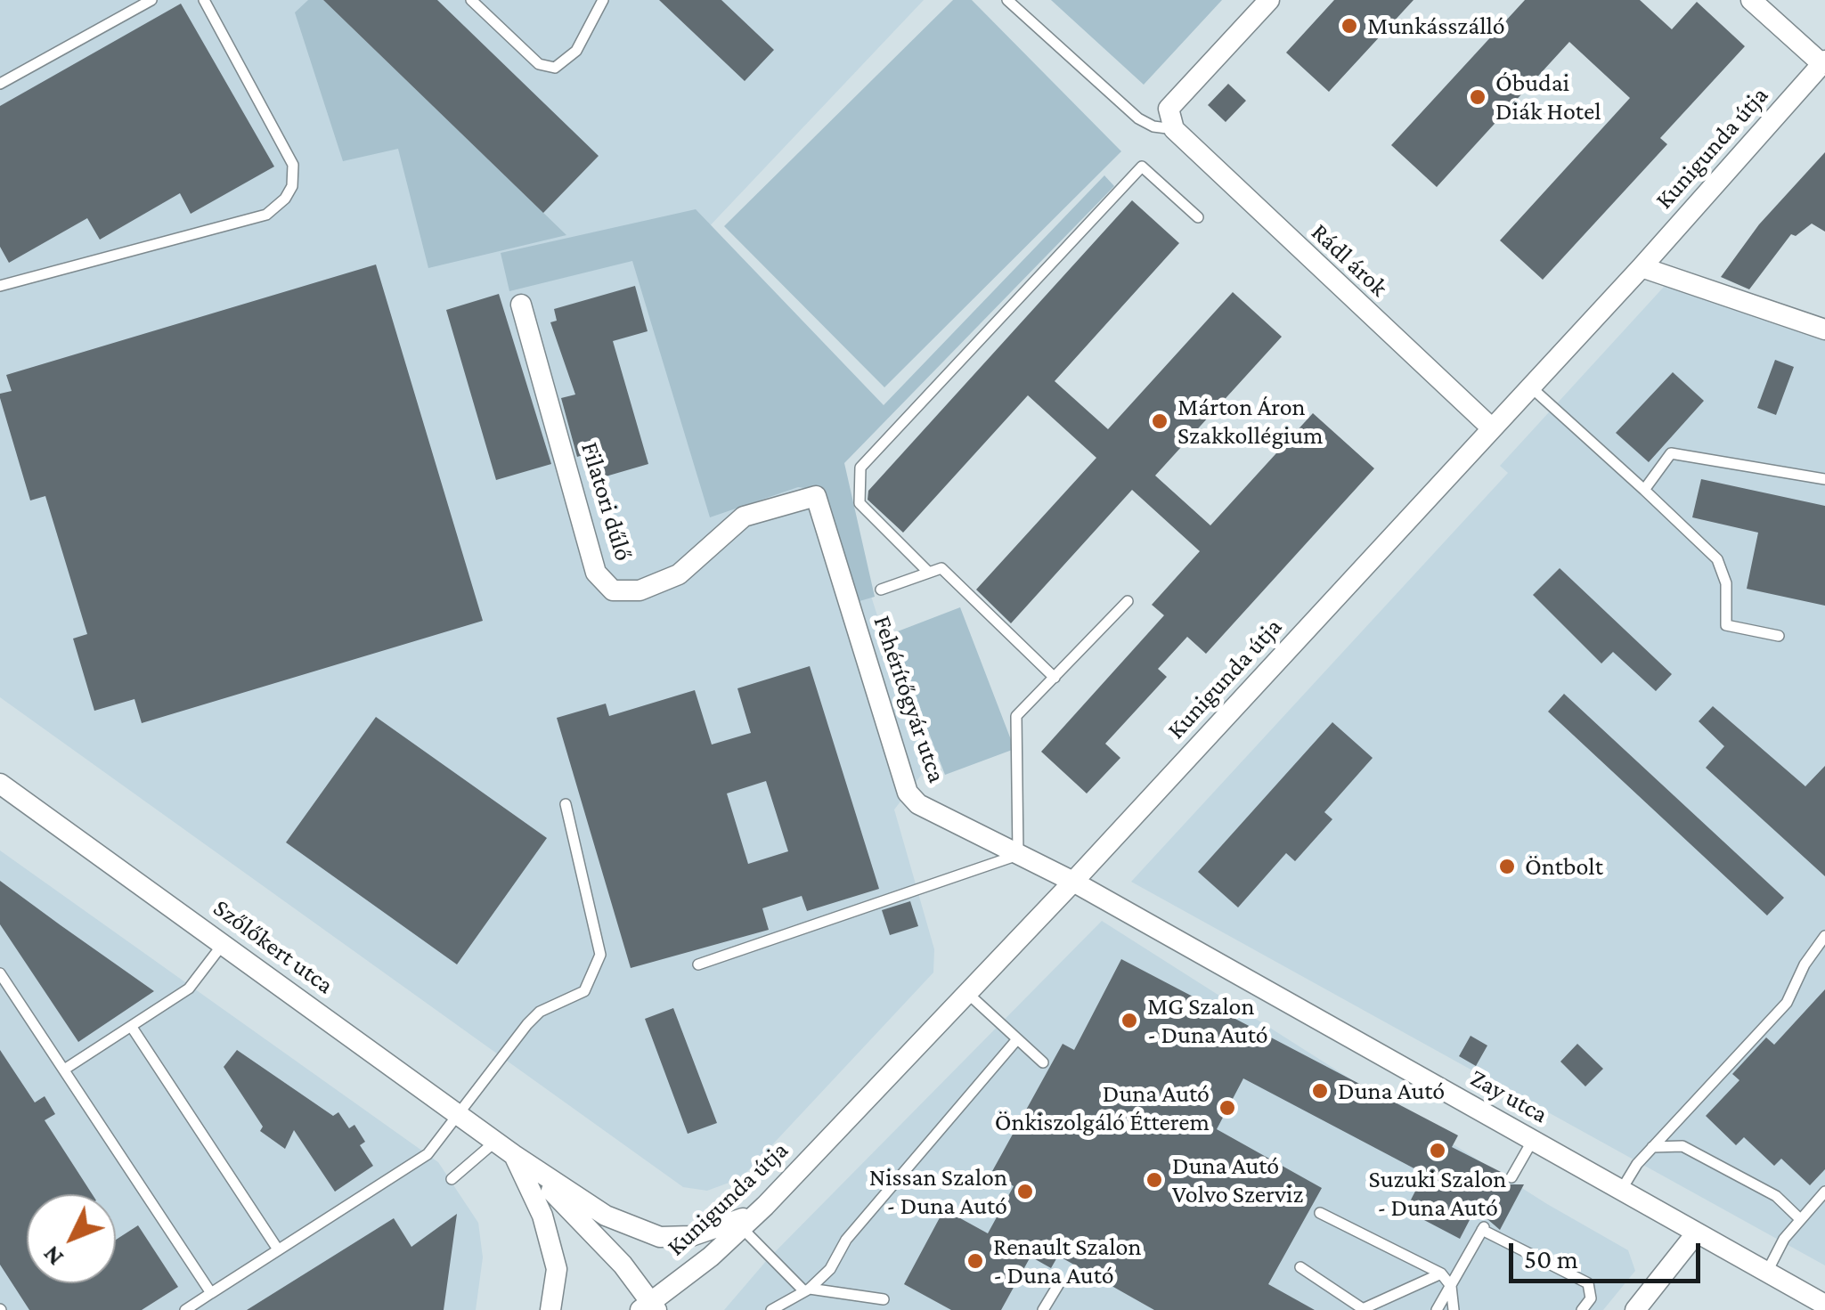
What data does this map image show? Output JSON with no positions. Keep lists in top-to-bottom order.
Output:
{
  "streets": {
    "street": [
      "Kunigunda útja",
      "Rádl árok",
      "Filatori dűlő",
      "Fehérítőgyár utca",
      "Szőlőkert utca",
      "Zay utca"
    ]
  },
  "crossings": [
    ["Kunigunda útja", "Rádl árok"],
    ["Kunigunda útja", "Fehérítőgyár utca"],
    ["Kunigunda útja", "Szőlőkert utca"],
    ["Kunigunda útja", "Zay utca"],
    ["Filatori dűlő", "Fehérítőgyár utca"],
    ["Fehérítőgyár utca", "Zay utca"]
  ],
  "places": [
    "Munkásszálló",
    "Óbudai Diák Hotel",
    "Márton Áron Szakkollégium",
    "Öntbolt",
    "MG Szalon - Duna Autó",
    "Duna Autó",
    "Duna Autó Önkiszolgáló Étterem",
    "Suzuki Szalon - Duna Autó",
    "Duna Autó Volvo Szerviz",
    "Nissan Szalon - Duna Autó",
    "Renault Szalon - Duna Autó"
  ],
  "scale_bar": "50 m",
  "north": "bottom left"
}
